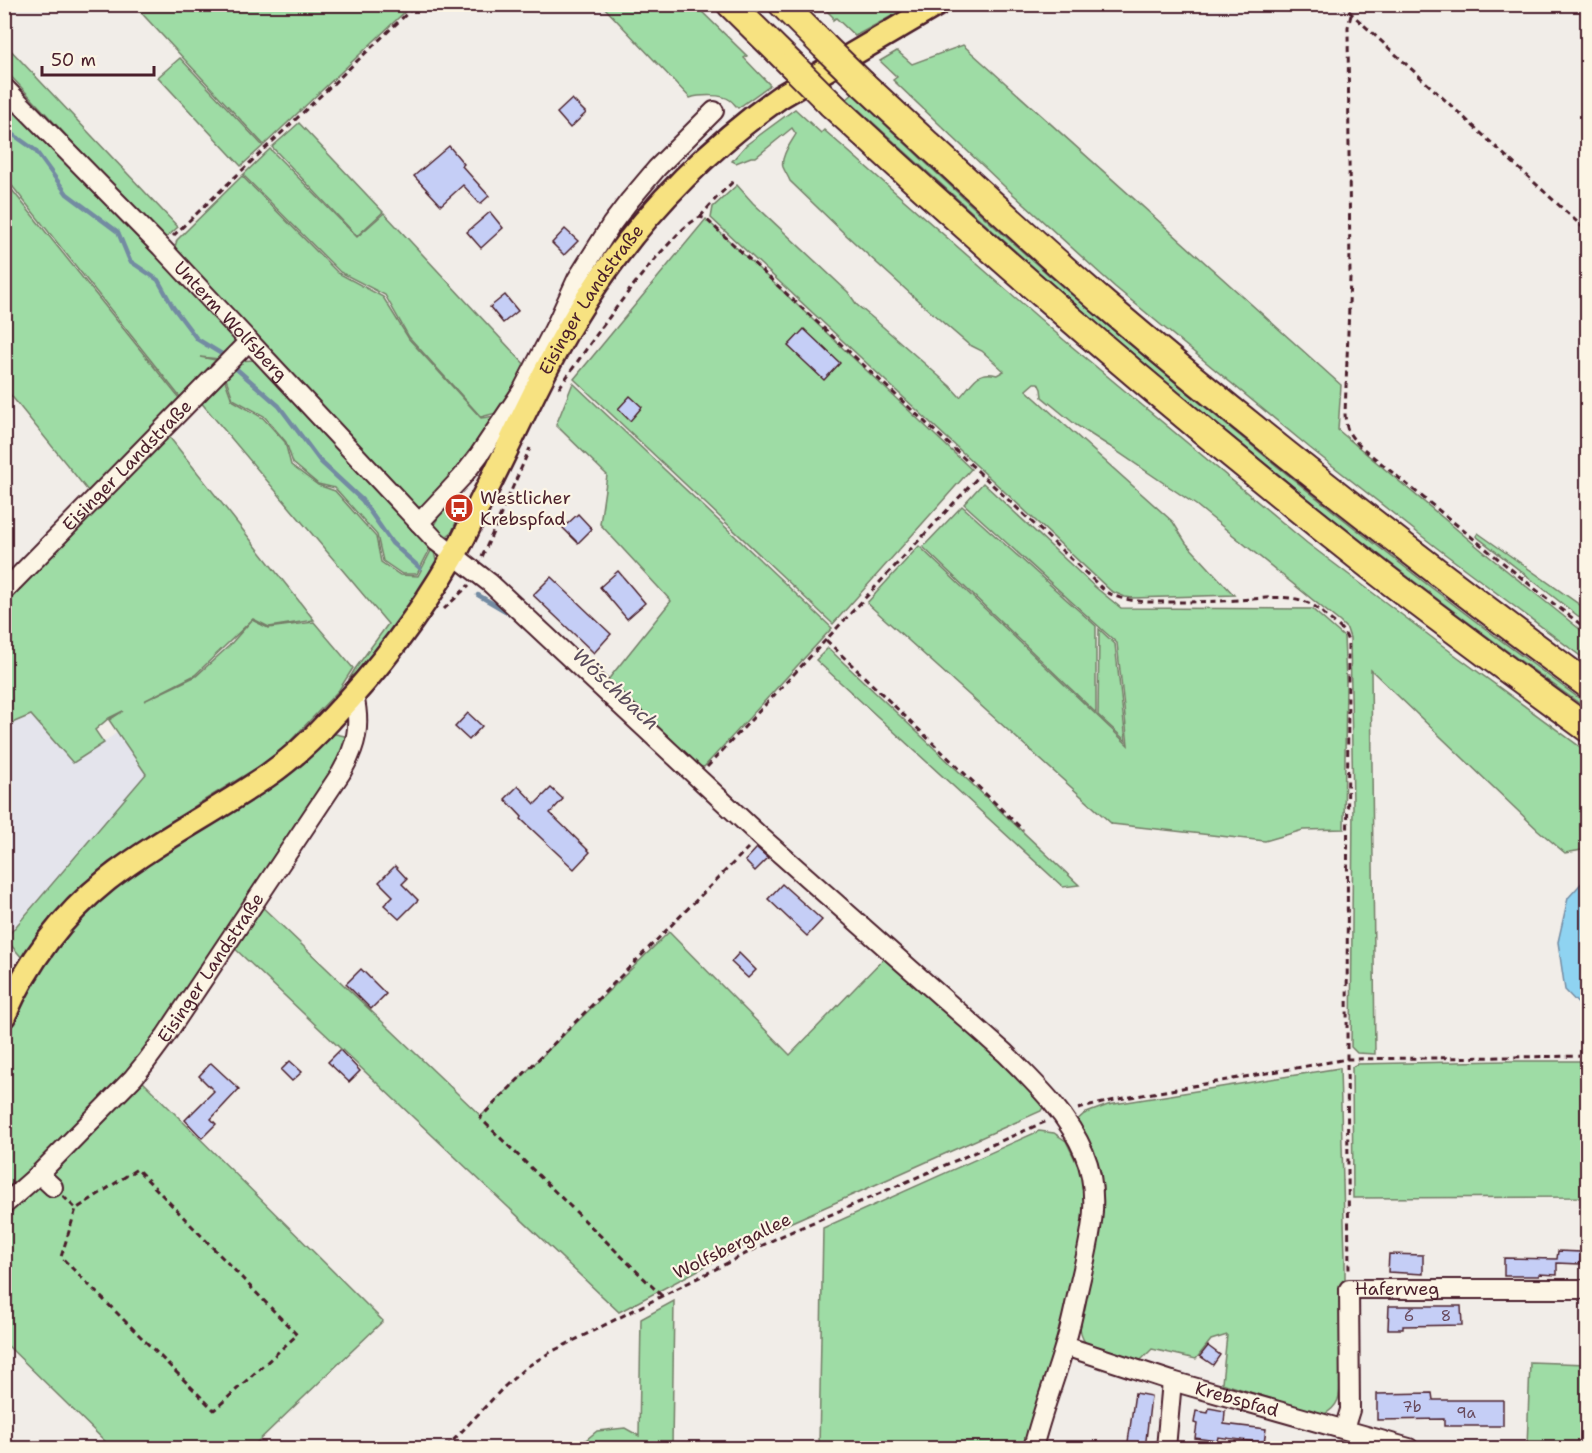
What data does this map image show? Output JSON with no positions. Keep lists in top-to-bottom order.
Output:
{
  "streets": {
    "main road": ["Eisinger Landstraße"],
    "street": ["Unterm Wolfsberg", "Haferweg", "Krebspfad"],
    "path": ["Wolfsbergallee"]
  },
  "crossings": [
    ["Eisinger Landstraße", "Unterm Wolfsberg"],
    ["Unterm Wolfsberg", "Wolfsbergallee"],
    ["Unterm Wolfsberg", "Krebspfad"],
    ["Haferweg", "Krebspfad"]
  ],
  "water": ["Wöschbach"],
  "places": {
    "bus stop": ["Westlicher Krebspfad"]
  },
  "house_numbers": [
    "6",
    "8",
    "7b",
    "9a"
  ],
  "scale_bar": "50 m"
}
